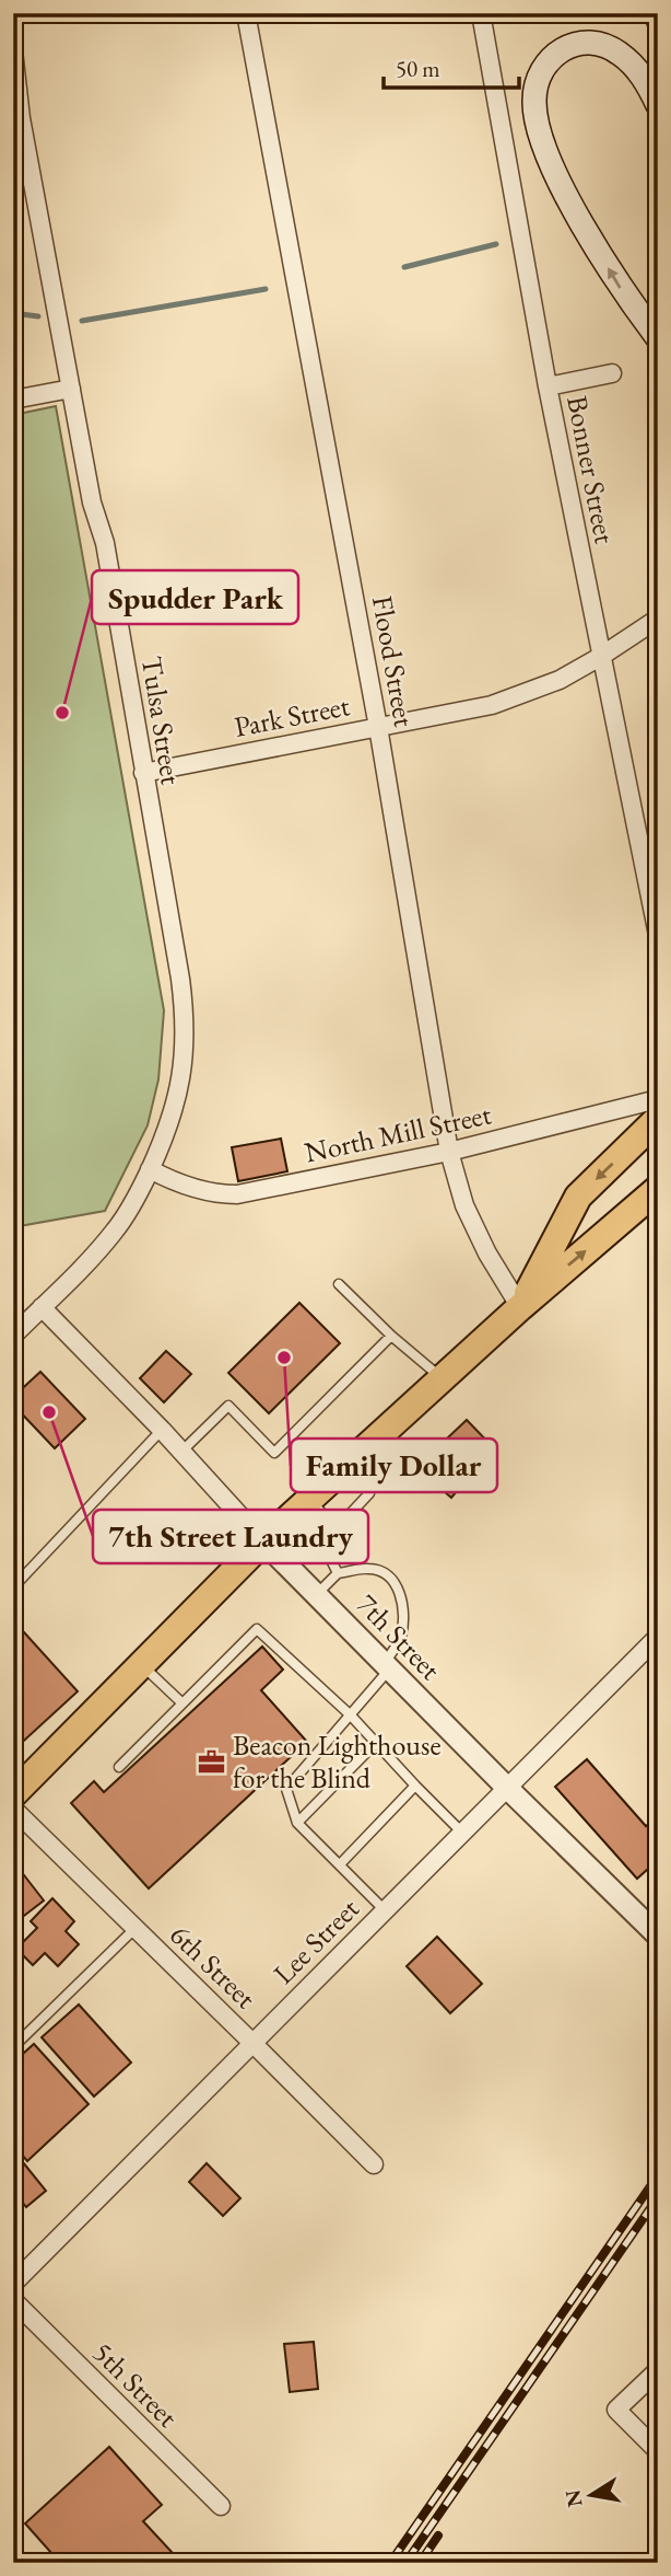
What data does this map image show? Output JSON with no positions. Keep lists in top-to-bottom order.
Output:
{
  "streets": {
    "street": [
      "Bonner Street",
      "Flood Street",
      "Park Street",
      "Tulsa Street",
      "North Mill Street",
      "7th Street",
      "Lee Street",
      "6th Street",
      "5th Street"
    ]
  },
  "crossings": [
    ["Bonner Street", "Park Street"],
    ["Flood Street", "Park Street"],
    ["Flood Street", "North Mill Street"],
    ["Park Street", "Tulsa Street"],
    ["Tulsa Street", "North Mill Street"],
    ["Tulsa Street", "7th Street"],
    ["7th Street", "Lee Street"],
    ["Lee Street", "6th Street"]
  ],
  "places": {
    "other": ["Spudder Park", "Family Dollar", "7th Street Laundry"],
    "office": ["Beacon Lighthouse for the Blind"]
  },
  "scale_bar": "50 m",
  "north": "left"
}
